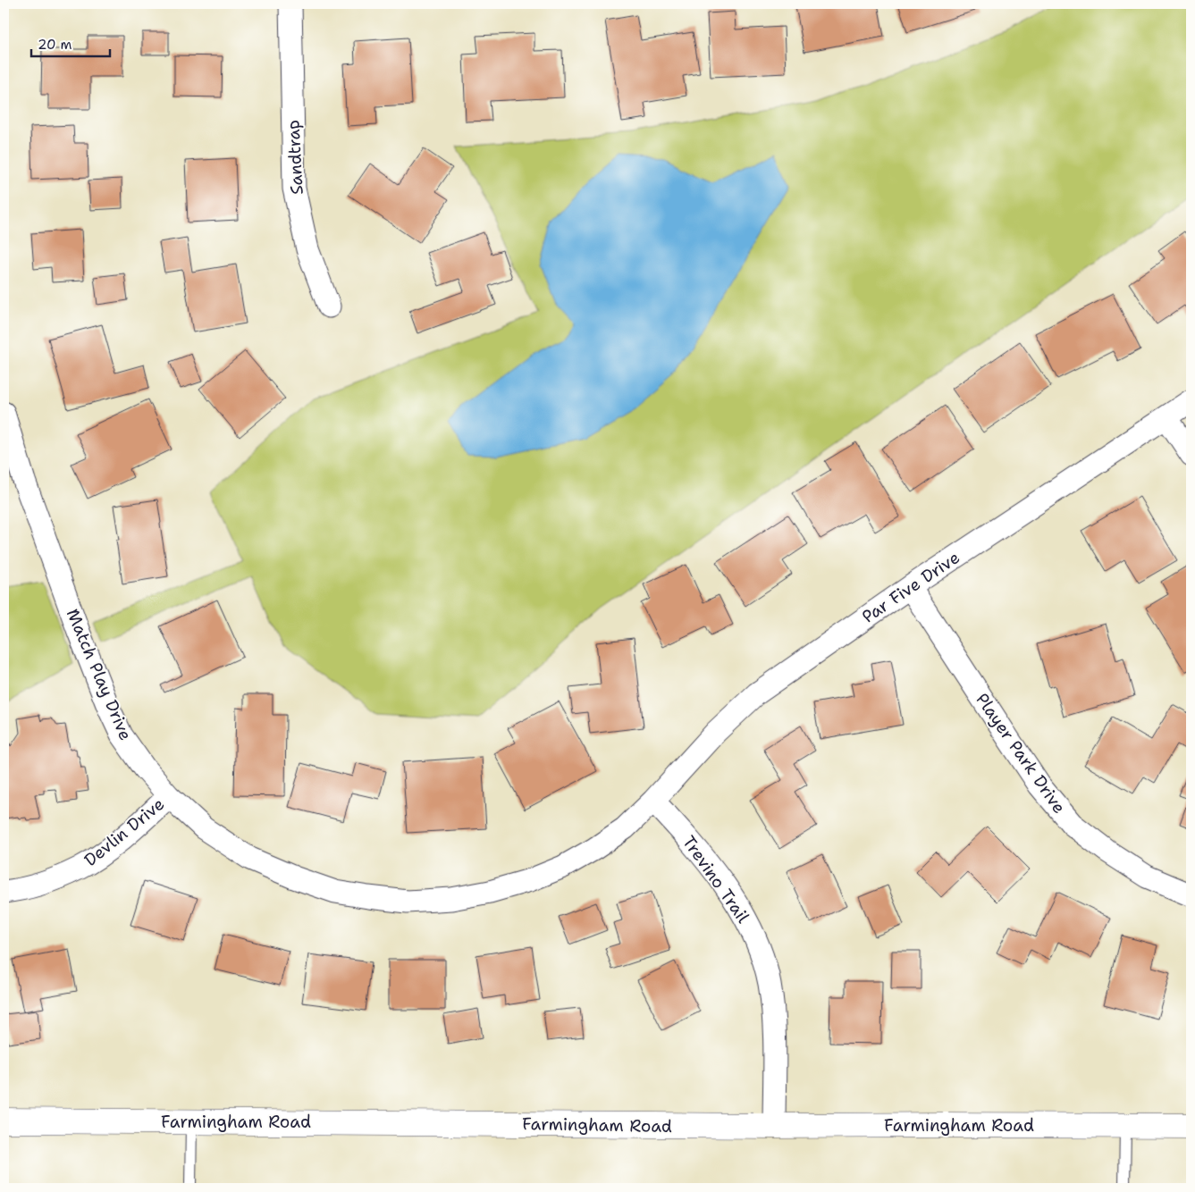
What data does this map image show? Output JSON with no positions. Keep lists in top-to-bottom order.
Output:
{
  "streets": {
    "street": [
      "Sandtrap",
      "Par Five Drive",
      "Match Play Drive",
      "Player Park Drive",
      "Devlin Drive",
      "Trevino Trail",
      "Farmingham Road"
    ]
  },
  "crossings": [
    ["Par Five Drive", "Match Play Drive"],
    ["Par Five Drive", "Player Park Drive"],
    ["Par Five Drive", "Trevino Trail"],
    ["Match Play Drive", "Devlin Drive"],
    ["Match Play Drive", "Trevino Trail"],
    ["Trevino Trail", "Farmingham Road"]
  ],
  "scale_bar": "20 m"
}
